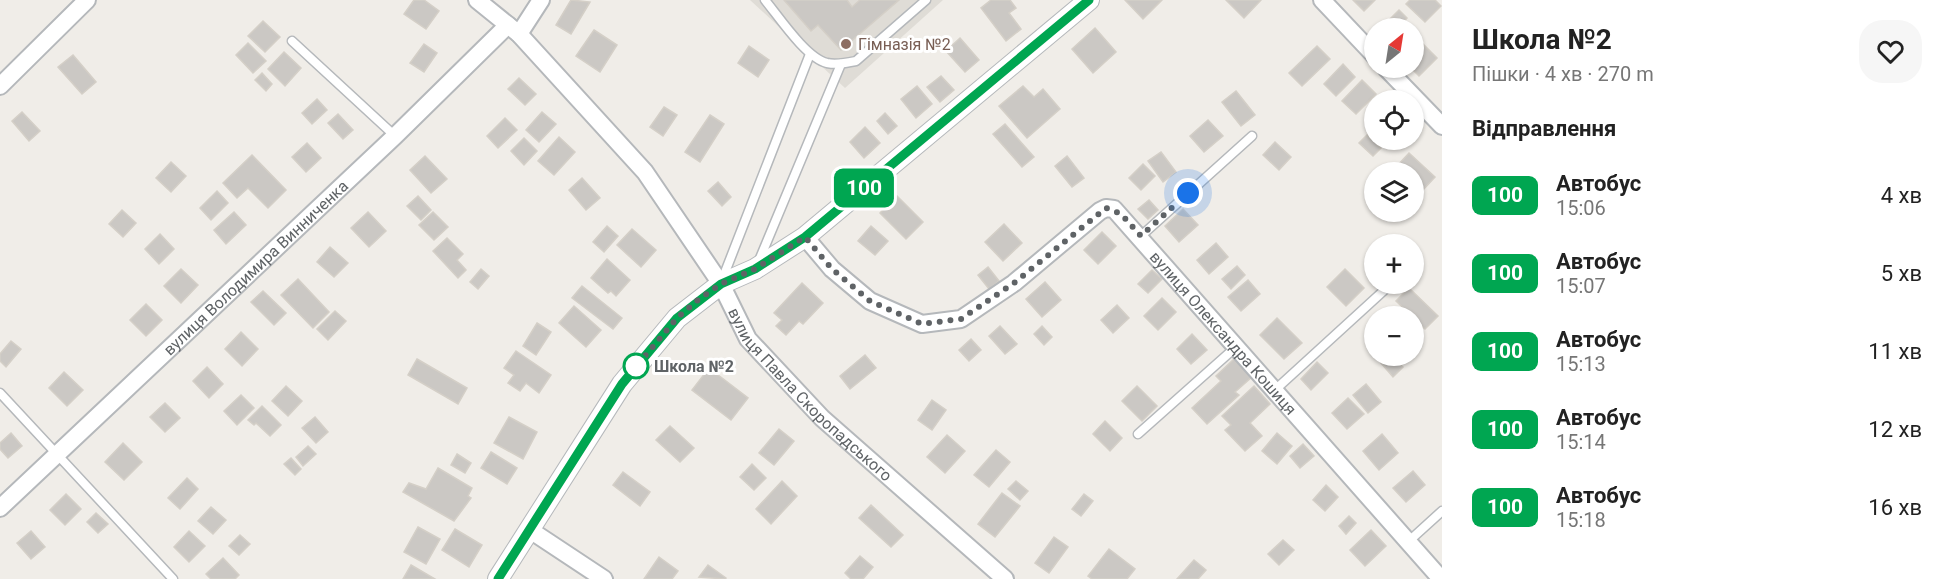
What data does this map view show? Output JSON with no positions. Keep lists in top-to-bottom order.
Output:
{
  "streets": {
    "street": ["вулиця Володимира Винниченка", "вулиця Олександра Кошиця", "вулиця Павла Скоропадського"]
  },
  "crossings": [
    ["вулиця Володимира Винниченка", "вулиця Павла Скоропадського"]
  ],
  "places": ["Гімназія №2", "Школа №2"],
  "lines": ["bus line 100"],
  "north": "top right",
  "page": {
    "on_map": "100",
    "heading": [
      ["Школа №2", "Пішки · 4 хв · 270 m"],
      "Відправлення"
    ],
    "map_buttons": ["+", "−"],
    "list": [
      {
        "mark": "100",
        "name": "Автобус",
        "note": "15:06",
        "value": "4 хв"
      },
      {
        "mark": "100",
        "name": "Автобус",
        "note": "15:07",
        "value": "5 хв"
      },
      {
        "mark": "100",
        "name": "Автобус",
        "note": "15:13",
        "value": "11 хв"
      },
      {
        "mark": "100",
        "name": "Автобус",
        "note": "15:14",
        "value": "12 хв"
      },
      {
        "mark": "100",
        "name": "Автобус",
        "note": "15:18",
        "value": "16 хв"
      }
    ]
  }
}
